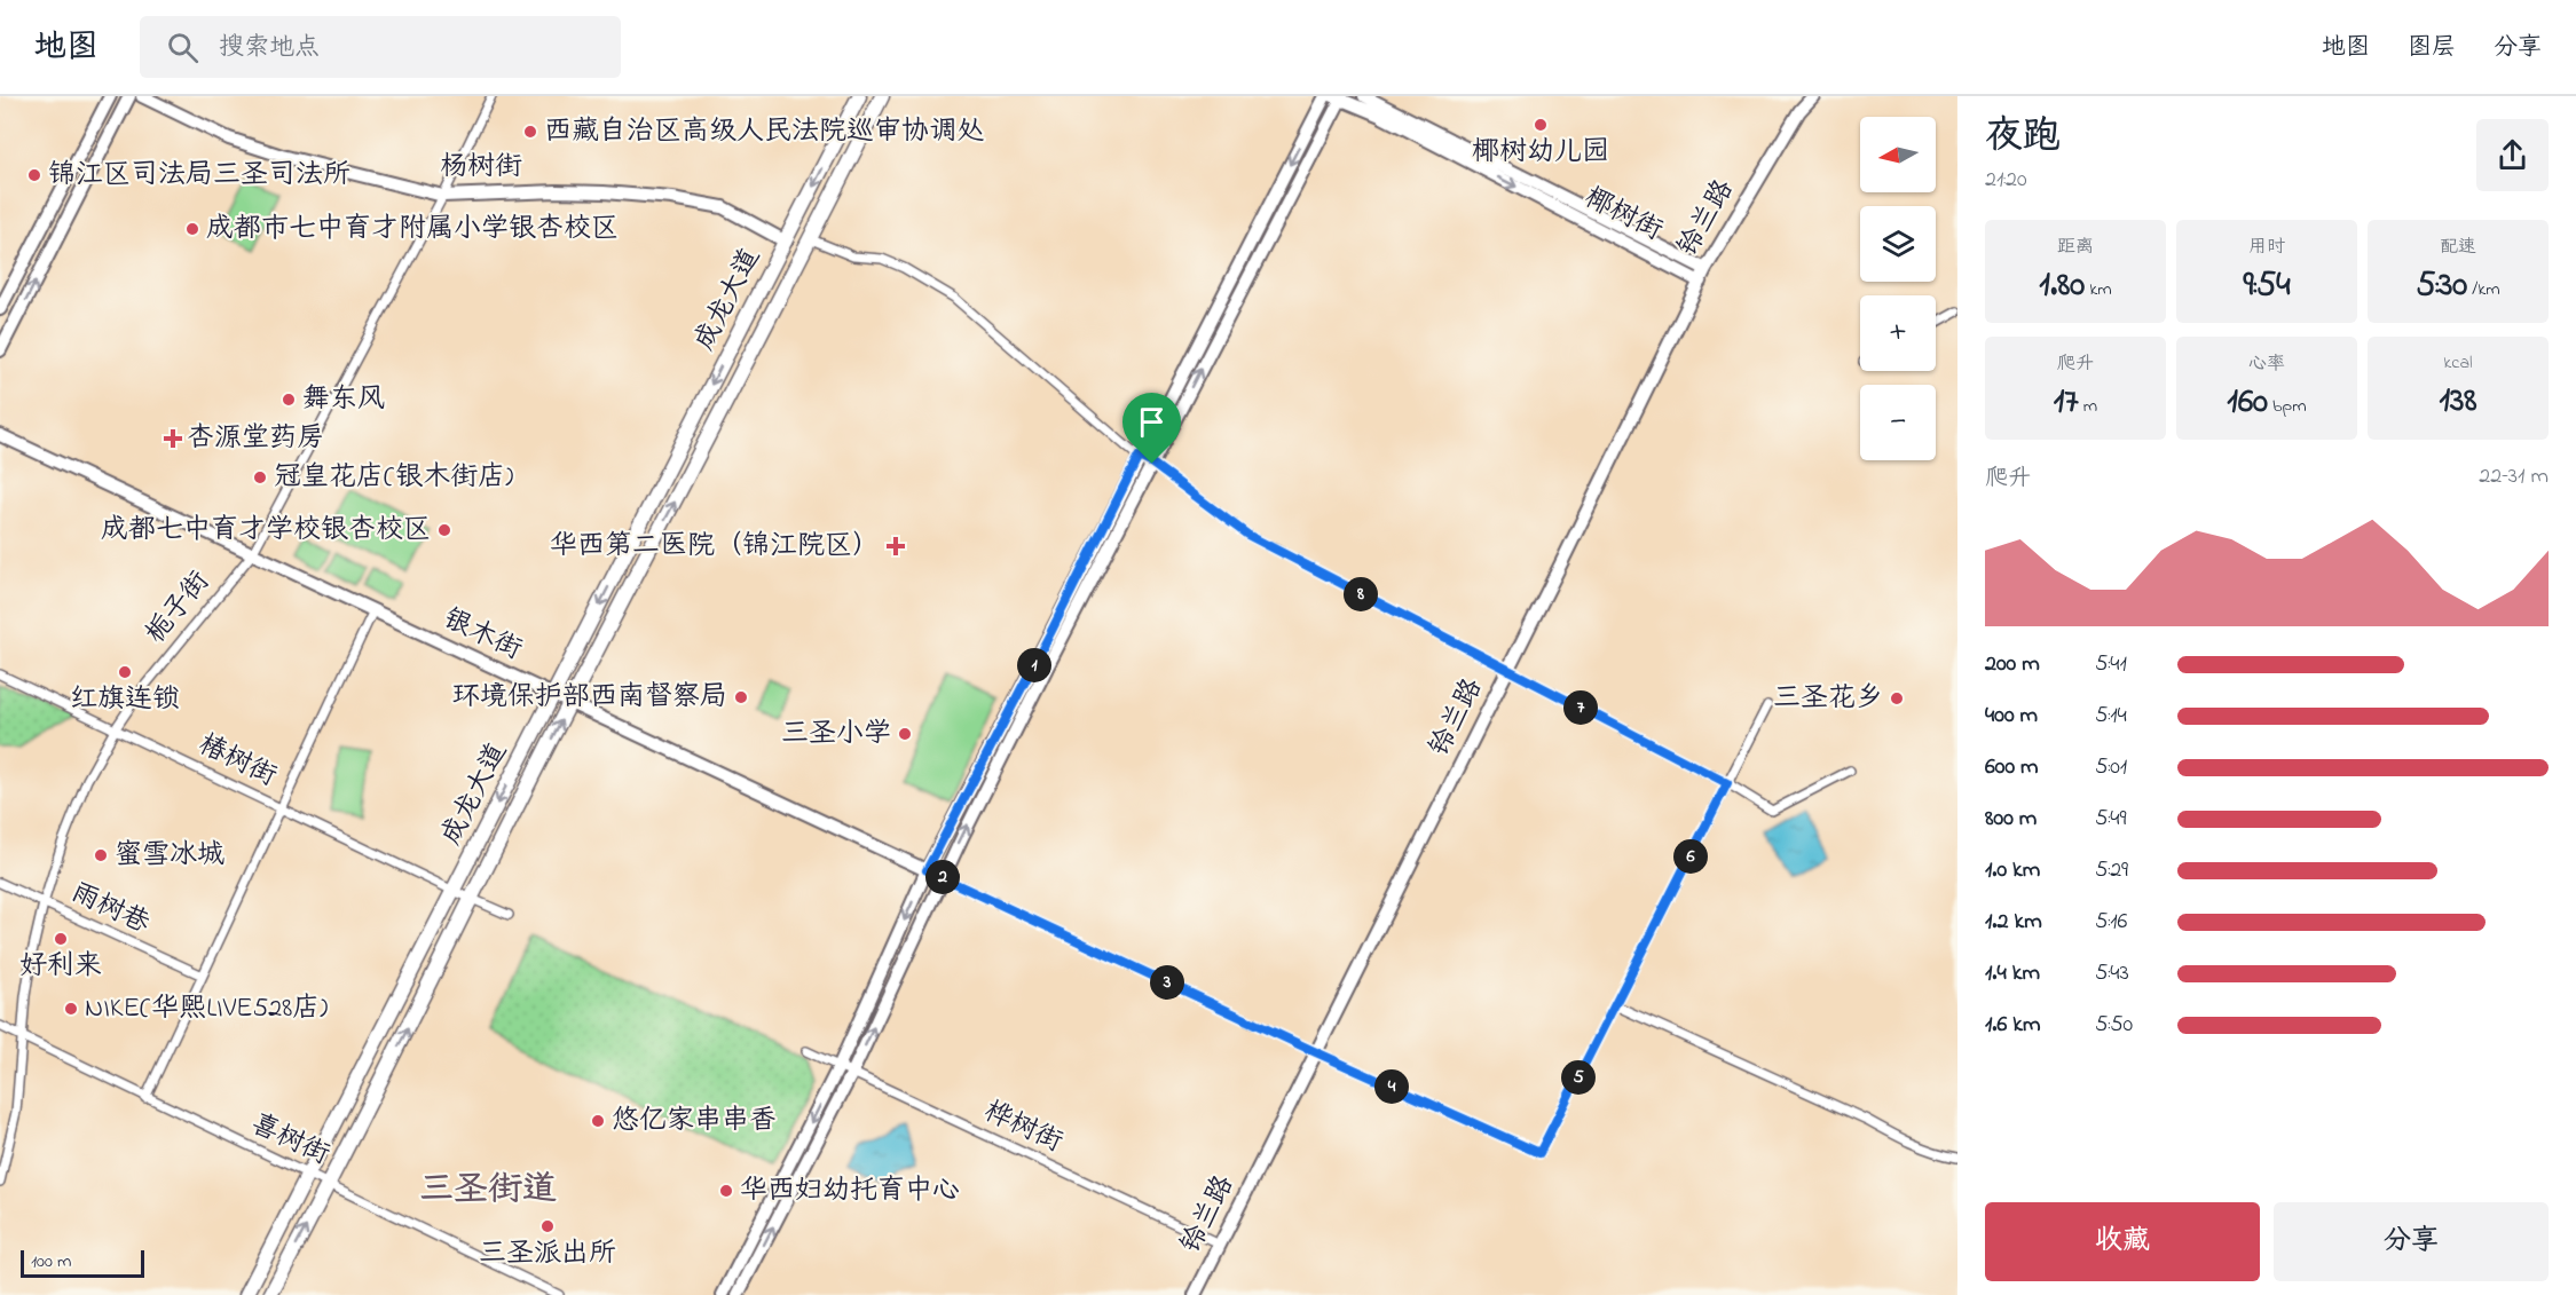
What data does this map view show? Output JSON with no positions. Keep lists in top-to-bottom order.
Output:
{
  "streets": {
    "highway": ["成龙大道"],
    "street": [
      "杨树街",
      "椰树街",
      "铃兰路",
      "栀子街",
      "银木街",
      "椿树街",
      "雨树巷",
      "桦树街",
      "喜树街"
    ]
  },
  "crossings": [
    ["杨树街", "成龙大道"],
    ["杨树街", "栀子街"],
    ["椰树街", "铃兰路"],
    ["铃兰路", "桦树街"],
    ["成龙大道", "银木街"],
    ["成龙大道", "椿树街"],
    ["成龙大道", "喜树街"],
    ["栀子街", "银木街"],
    ["栀子街", "椿树街"],
    ["栀子街", "雨树巷"],
    ["栀子街", "喜树街"]
  ],
  "districts": ["三圣街道"],
  "places": {
    "other": [
      "椰树幼儿园",
      "西藏自治区高级人民法院巡审协调处",
      "锦江区司法局三圣司法所",
      "成都市七中育才附属小学银杏校区",
      "舞东风",
      "冠皇花店(银木街店)",
      "成都七中育才学校银杏校区",
      "红旗连锁",
      "环境保护部西南督察局",
      "三圣花乡",
      "三圣小学",
      "蜜雪冰城",
      "好利来",
      "NIKE(华熙LIVE528店)",
      "悠亿家串串香",
      "华西妇幼托育中心",
      "三圣派出所"
    ],
    "health": ["杏源堂药房", "华西第二医院（锦江院区）"]
  },
  "scale_bar": "100 m",
  "north": "left",
  "page": {
    "header": "地图",
    "search": "搜索地点",
    "nav": ["地图", "图层", "分享"],
    "heading": ["夜跑", "21:20"],
    "map_buttons": ["+", "−"],
    "stats": [
      ["距离", "1.80 km"],
      ["用时", "9:54"],
      ["配速", "5:30 /km"],
      ["爬升", "17 m"],
      ["心率", "160 bpm"],
      ["kcal", "138"]
    ],
    "chart": ["爬升", "22–31 m"],
    "pins": [
      "8",
      "1",
      "7",
      "6",
      "2",
      "3",
      "5",
      "4"
    ],
    "list": [
      {
        "name": "200 m",
        "note": "5:41"
      },
      {
        "name": "400 m",
        "note": "5:14"
      },
      {
        "name": "600 m",
        "note": "5:01"
      },
      {
        "name": "800 m",
        "note": "5:49"
      },
      {
        "name": "1.0 km",
        "note": "5:29"
      },
      {
        "name": "1.2 km",
        "note": "5:16"
      },
      {
        "name": "1.4 km",
        "note": "5:43"
      },
      {
        "name": "1.6 km",
        "note": "5:50"
      }
    ],
    "buttons": ["收藏", "分享"],
    "scale": "100 m"
  }
}
